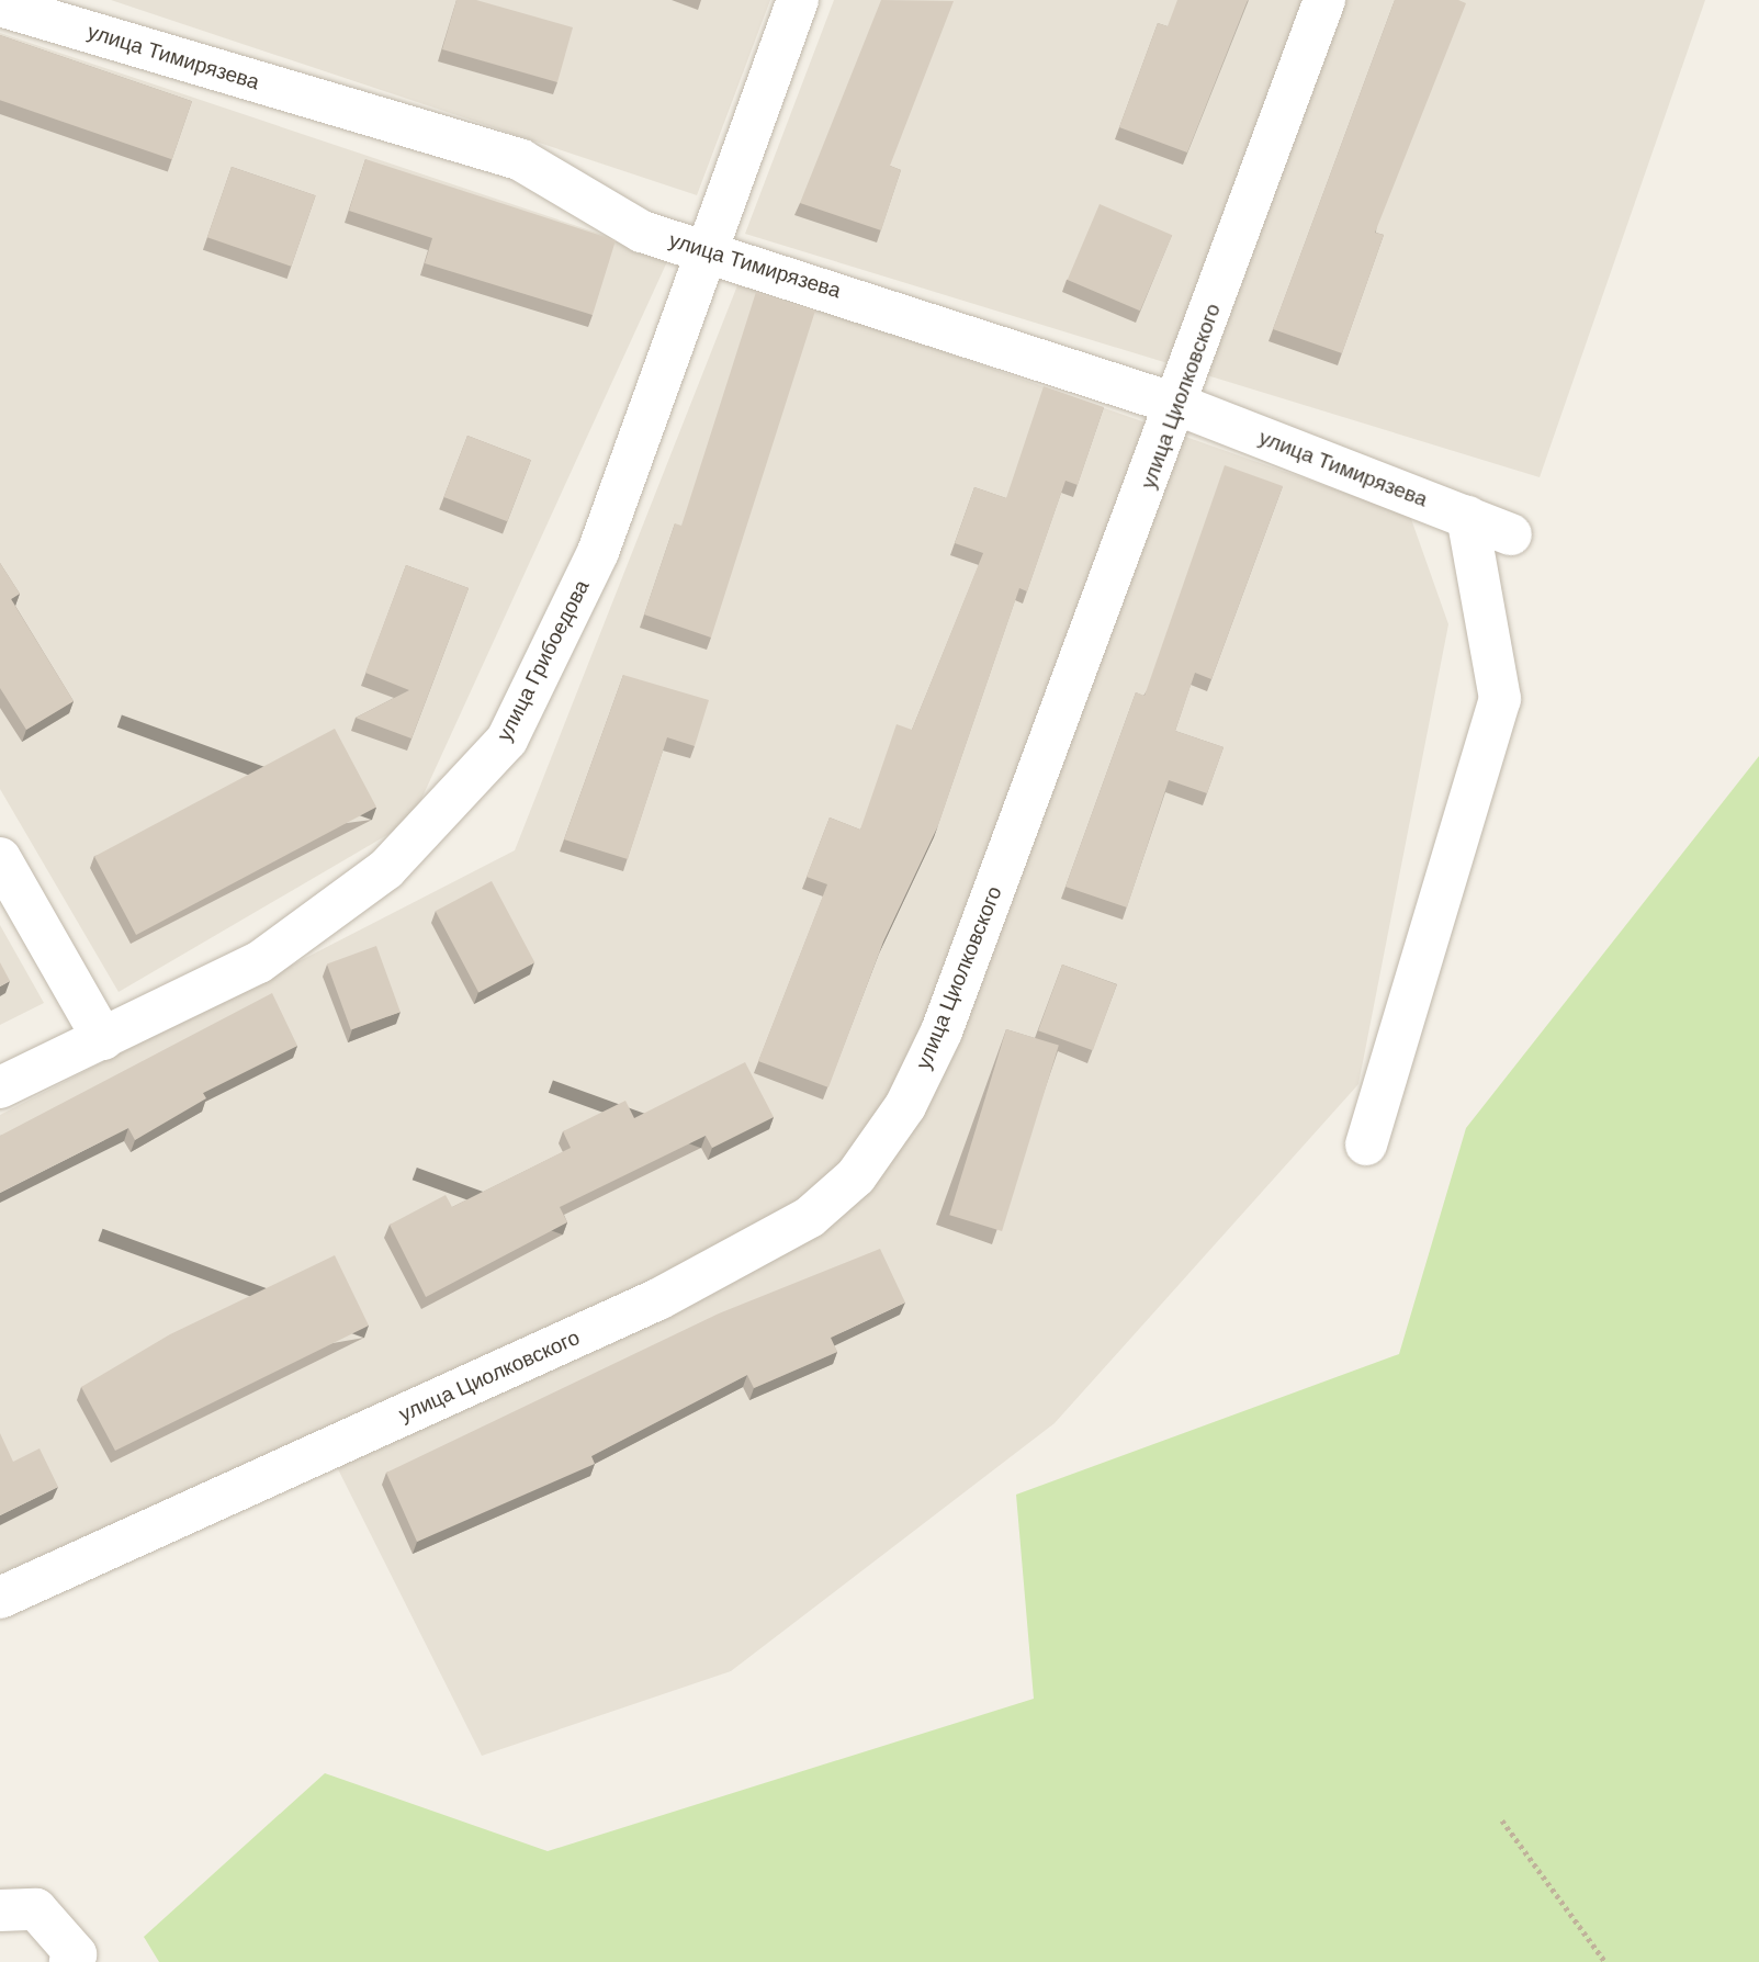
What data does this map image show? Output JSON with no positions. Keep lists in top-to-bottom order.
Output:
{
  "streets": {
    "street": ["улица Тимирязева", "улица Циолковского", "улица Грибоедова"]
  },
  "crossings": [
    ["улица Тимирязева", "улица Циолковского"],
    ["улица Тимирязева", "улица Грибоедова"]
  ]
}
